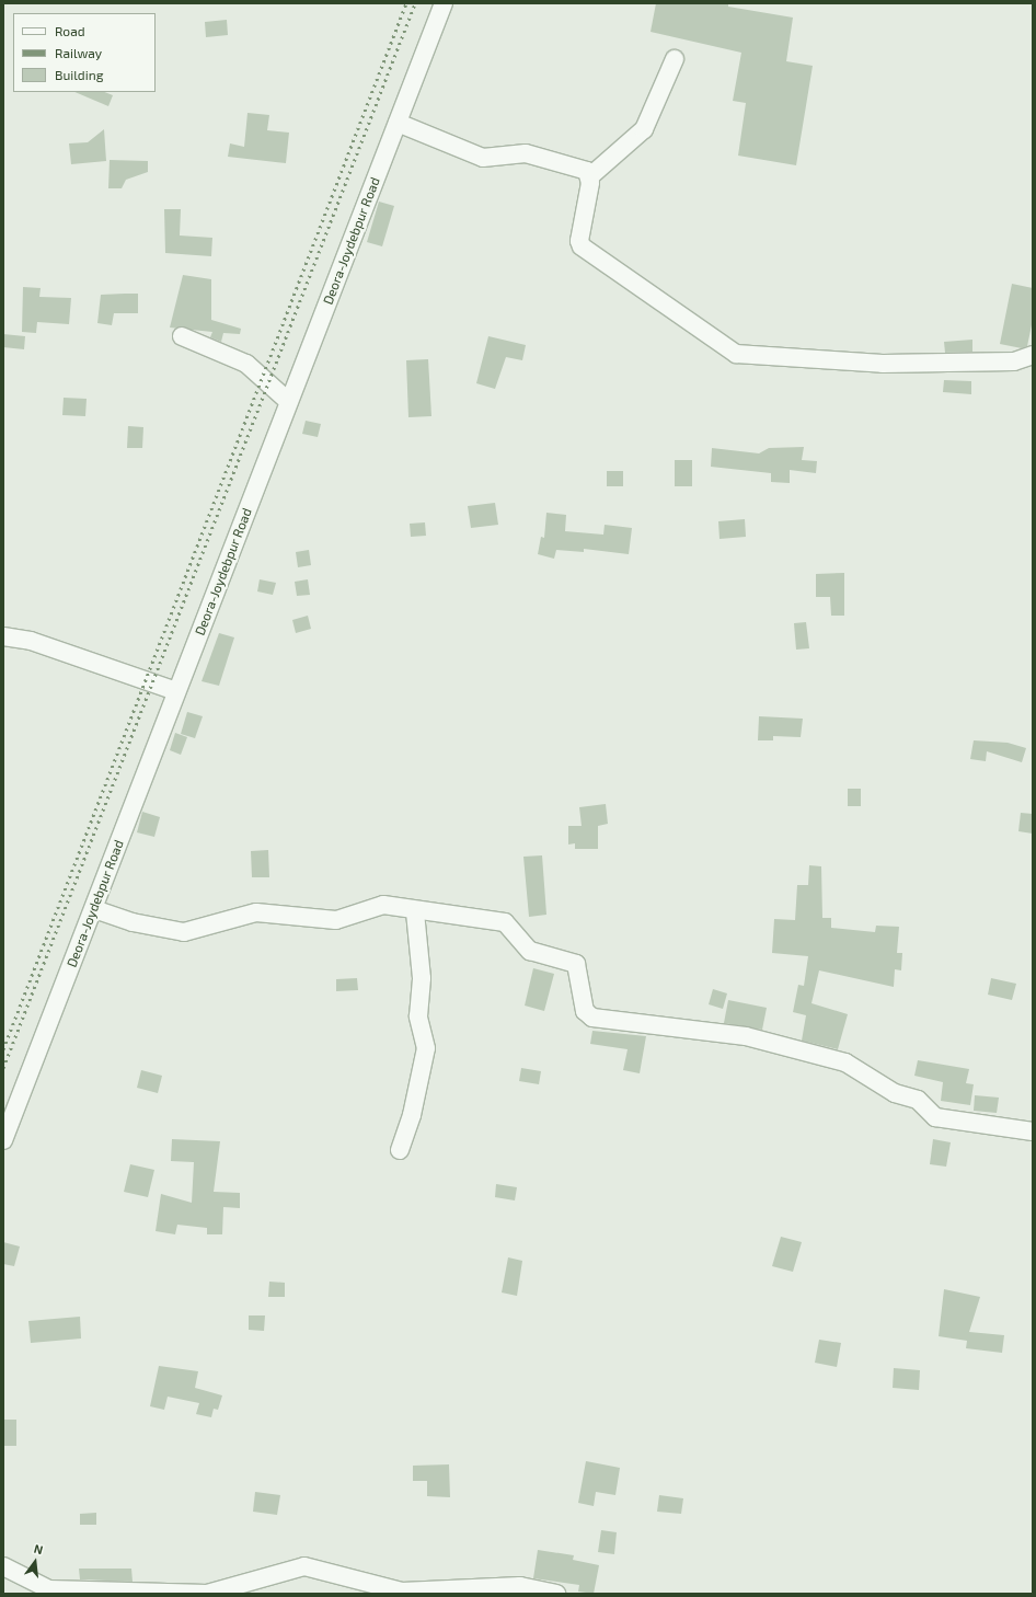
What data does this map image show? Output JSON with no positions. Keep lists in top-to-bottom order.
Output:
{
  "streets": {
    "street": ["Deora-Joydebpur Road"]
  },
  "legend": ["Road", "Railway", "Building"],
  "north": "top"
}
